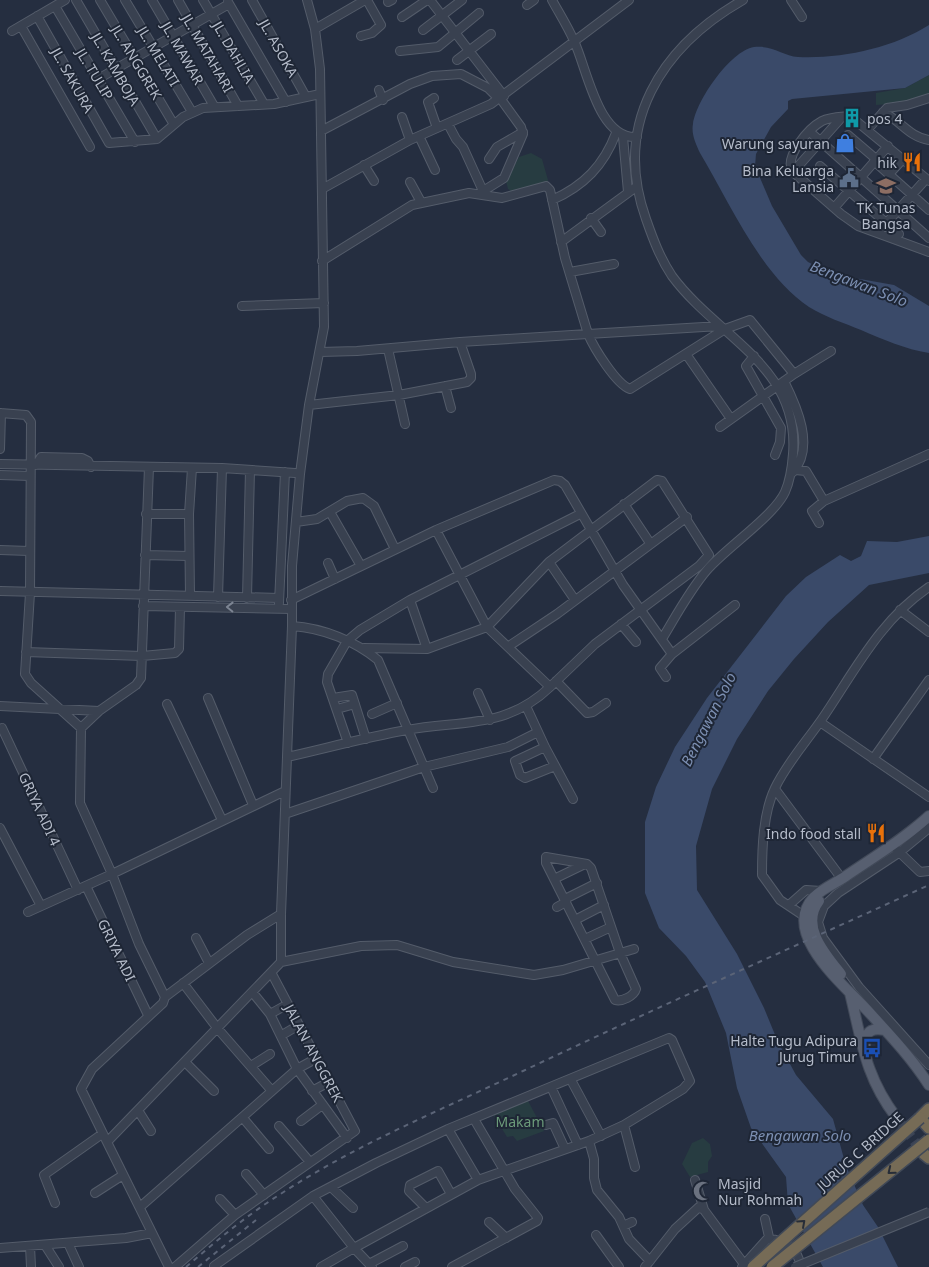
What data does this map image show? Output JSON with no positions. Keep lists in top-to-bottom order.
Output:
{
  "streets": {
    "highway": ["JURUG C BRIDGE"],
    "street": [
      "JL. ASOKA",
      "JL. DAHLIA",
      "JL. MAWAR",
      "JL. MATAHARI",
      "JL. MELATI",
      "JL. ANGGREK",
      "JL. KAMBOJA",
      "JL. TULIP",
      "JL. SAKURA",
      "GRIYA ADI 4",
      "GRIYA ADI",
      "JALAN ANGGREK"
    ]
  },
  "crossings": [
    ["JL. TULIP", "JL. SAKURA"],
    ["GRIYA ADI 4", "GRIYA ADI"]
  ],
  "water": ["Bengawan Solo"],
  "parks": ["Makam"],
  "places": {
    "building": ["pos 4"],
    "shop": ["Warung sayuran"],
    "restaurant": ["hik", "Indo food stall"],
    "public building": ["Bina Keluarga Lansia"],
    "school or university": ["TK Tunas Bangsa"],
    "bus stop": ["Halte Tugu Adipura Jurug Timur"],
    "mosque": ["Masjid Nur Rohmah"]
  }
}
